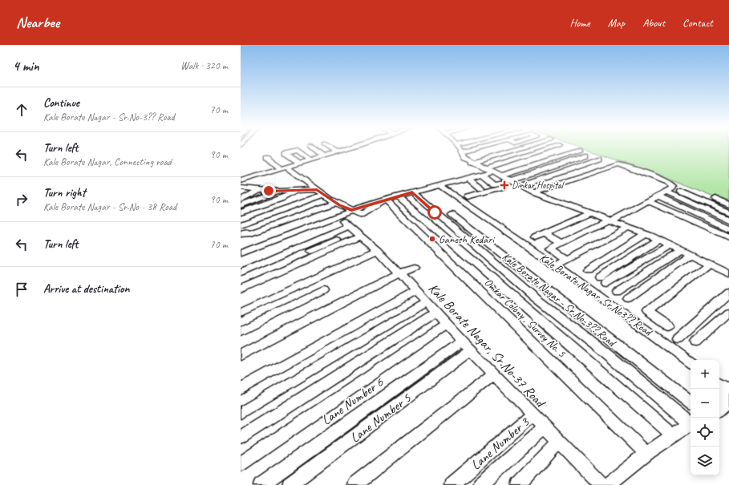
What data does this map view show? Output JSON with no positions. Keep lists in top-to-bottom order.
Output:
{
  "streets": {
    "street": [
      "Kale Borate Nagar, Sr.No3?? Road",
      "Kale Borate Nagar - Sr.No-3?? Road",
      "Omkar Colony , Survey No. 5",
      "Kale Borate Nagar, Sr.No-37 Road",
      "Lane Number 6",
      "Lane Number 5",
      "Lane Number 3"
    ]
  },
  "crossings": [
    ["Kale Borate Nagar, Sr.No-37 Road", "Lane Number 6"],
    ["Kale Borate Nagar, Sr.No-37 Road", "Lane Number 5"],
    ["Kale Borate Nagar, Sr.No-37 Road", "Lane Number 3"],
    ["Lane Number 6", "Lane Number 5"]
  ],
  "places": {
    "health": ["Dinkar Hospital"],
    "other": ["Ganesh Kedari"]
  },
  "page": {
    "header": "Nearbee",
    "nav": [
      "Home",
      "Map",
      "About",
      "Contact"
    ],
    "heading": ["4 min", "Walk · 320 m"],
    "list": [
      ["Continue", "Kale Borate Nagar - Sr.No-3?? Road", "70 m"],
      ["Turn left", "Kale Borate Nagar, Connecting road", "90 m"],
      ["Turn right", "Kale Borate Nagar - Sr.No - 38 Road", "90 m"],
      ["Turn left", "70 m"],
      "Arrive at destination"
    ],
    "map_buttons": ["+", "−"]
  }
}
